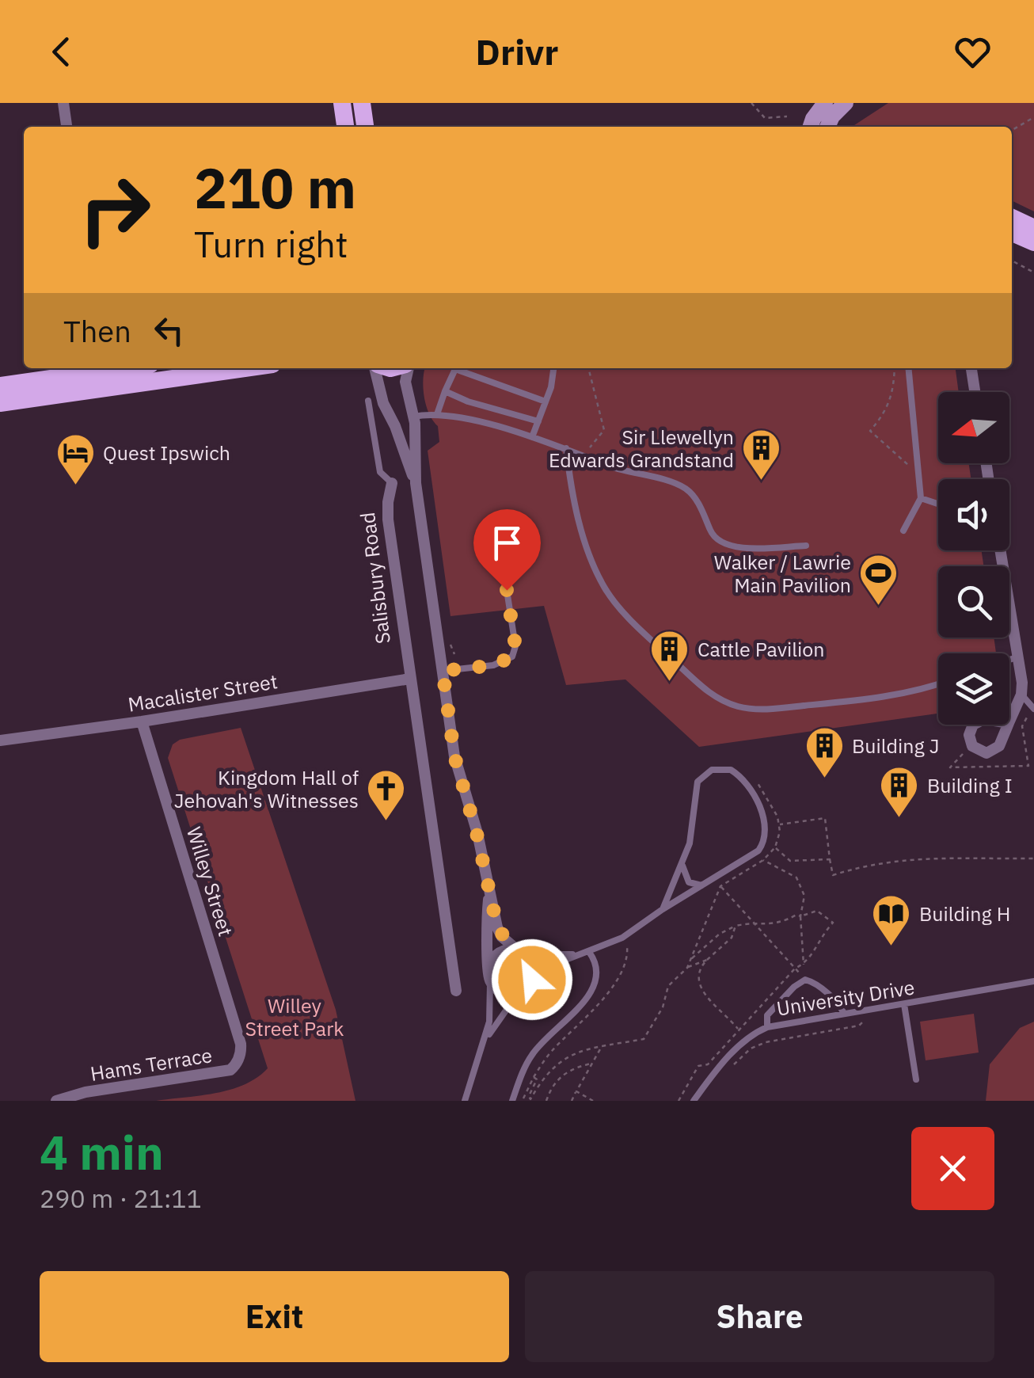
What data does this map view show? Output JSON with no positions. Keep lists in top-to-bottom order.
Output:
{
  "streets": {
    "street": [
      "Salisbury Road",
      "Macalister Street",
      "Willey Street",
      "Hams Terrace"
    ],
    "lane": ["University Drive"]
  },
  "crossings": [
    ["Salisbury Road", "Macalister Street"],
    ["Macalister Street", "Willey Street"],
    ["Willey Street", "Hams Terrace"]
  ],
  "parks": ["Willey Street Park"],
  "places": {
    "building": [
      "Sir Llewellyn Edwards Grandstand",
      "Cattle Pavilion",
      "Building J",
      "Building I"
    ],
    "hotel": ["Quest Ipswich"],
    "sports": ["Walker / Lawrie Main Pavilion"],
    "church": ["Kingdom Hall of Jehovah's Witnesses"],
    "library": ["Building H"]
  },
  "north": "left",
  "page": {
    "header": "Drivr",
    "turn": ["210 m", "Turn right"],
    "then": "Then",
    "heading": ["4 min", "290 m · 21:11"],
    "buttons": ["Exit", "Share"]
  }
}
